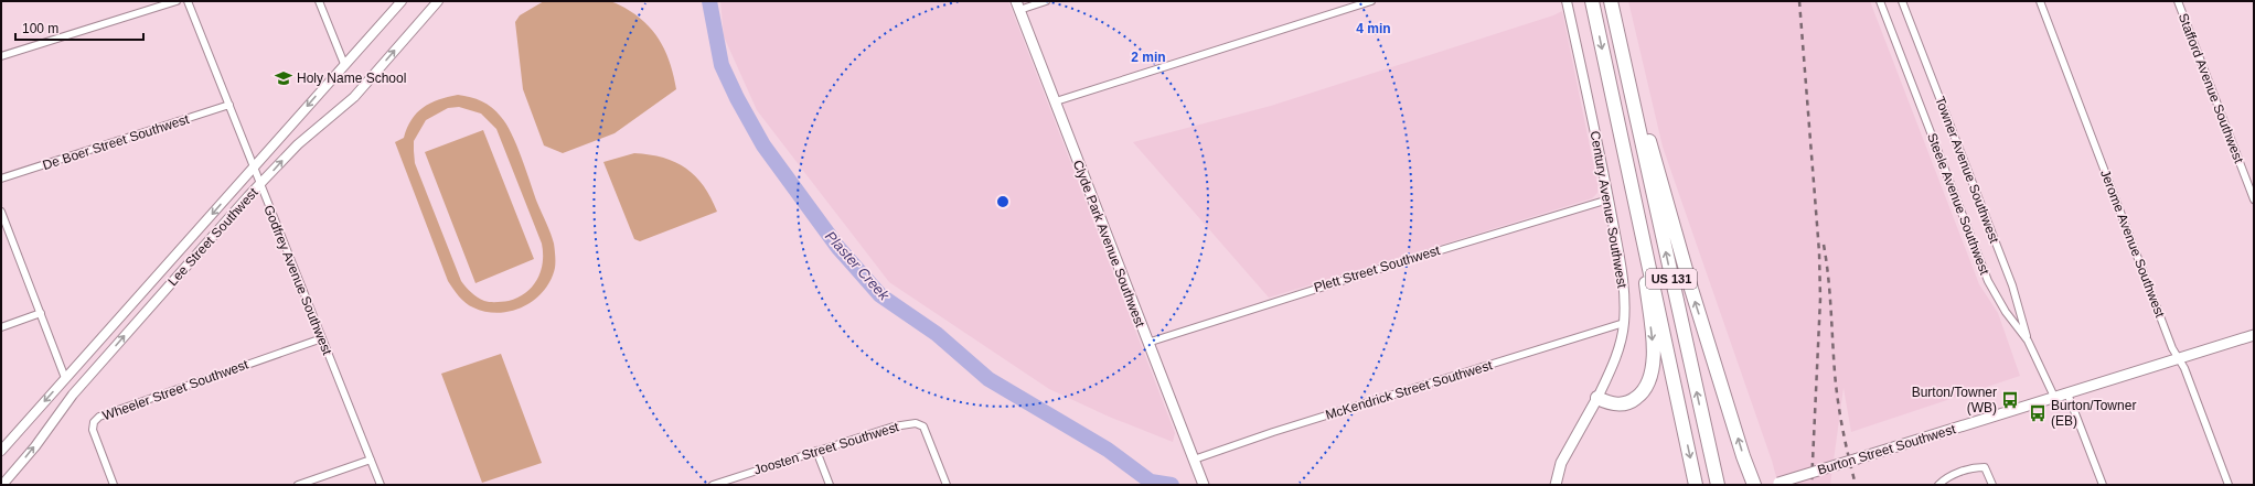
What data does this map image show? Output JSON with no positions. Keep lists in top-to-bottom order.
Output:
{
  "streets": {
    "highway": ["US 131"],
    "main road": ["Century Avenue Southwest", "Clyde Park Avenue Southwest", "Burton Street Southwest"],
    "street": [
      "Stafford Avenue Southwest",
      "De Boer Street Southwest",
      "Towner Avenue Southwest",
      "Steele Avenue Southwest",
      "Lee Street Southwest",
      "Jerome Avenue Southwest",
      "Plett Street Southwest",
      "Godfrey Avenue Southwest",
      "Wheeler Street Southwest",
      "McKendrick Street Southwest",
      "Joosten Street Southwest"
    ]
  },
  "crossings": [
    ["De Boer Street Southwest", "Godfrey Avenue Southwest"],
    ["Towner Avenue Southwest", "Steele Avenue Southwest"],
    ["Steele Avenue Southwest", "Burton Street Southwest"],
    ["Century Avenue Southwest", "Plett Street Southwest"],
    ["Century Avenue Southwest", "McKendrick Street Southwest"],
    ["Lee Street Southwest", "Godfrey Avenue Southwest"],
    ["Clyde Park Avenue Southwest", "Plett Street Southwest"],
    ["Clyde Park Avenue Southwest", "McKendrick Street Southwest"],
    ["Jerome Avenue Southwest", "Burton Street Southwest"],
    ["Godfrey Avenue Southwest", "Wheeler Street Southwest"]
  ],
  "water": ["Plaster Creek"],
  "places": {
    "school or university": ["Holy Name School"],
    "bus stop": ["Burton/Towner (WB)", "Burton/Towner (EB)"]
  },
  "scale_bar": "100 m",
  "rings": ["4 min", "2 min"]
}
